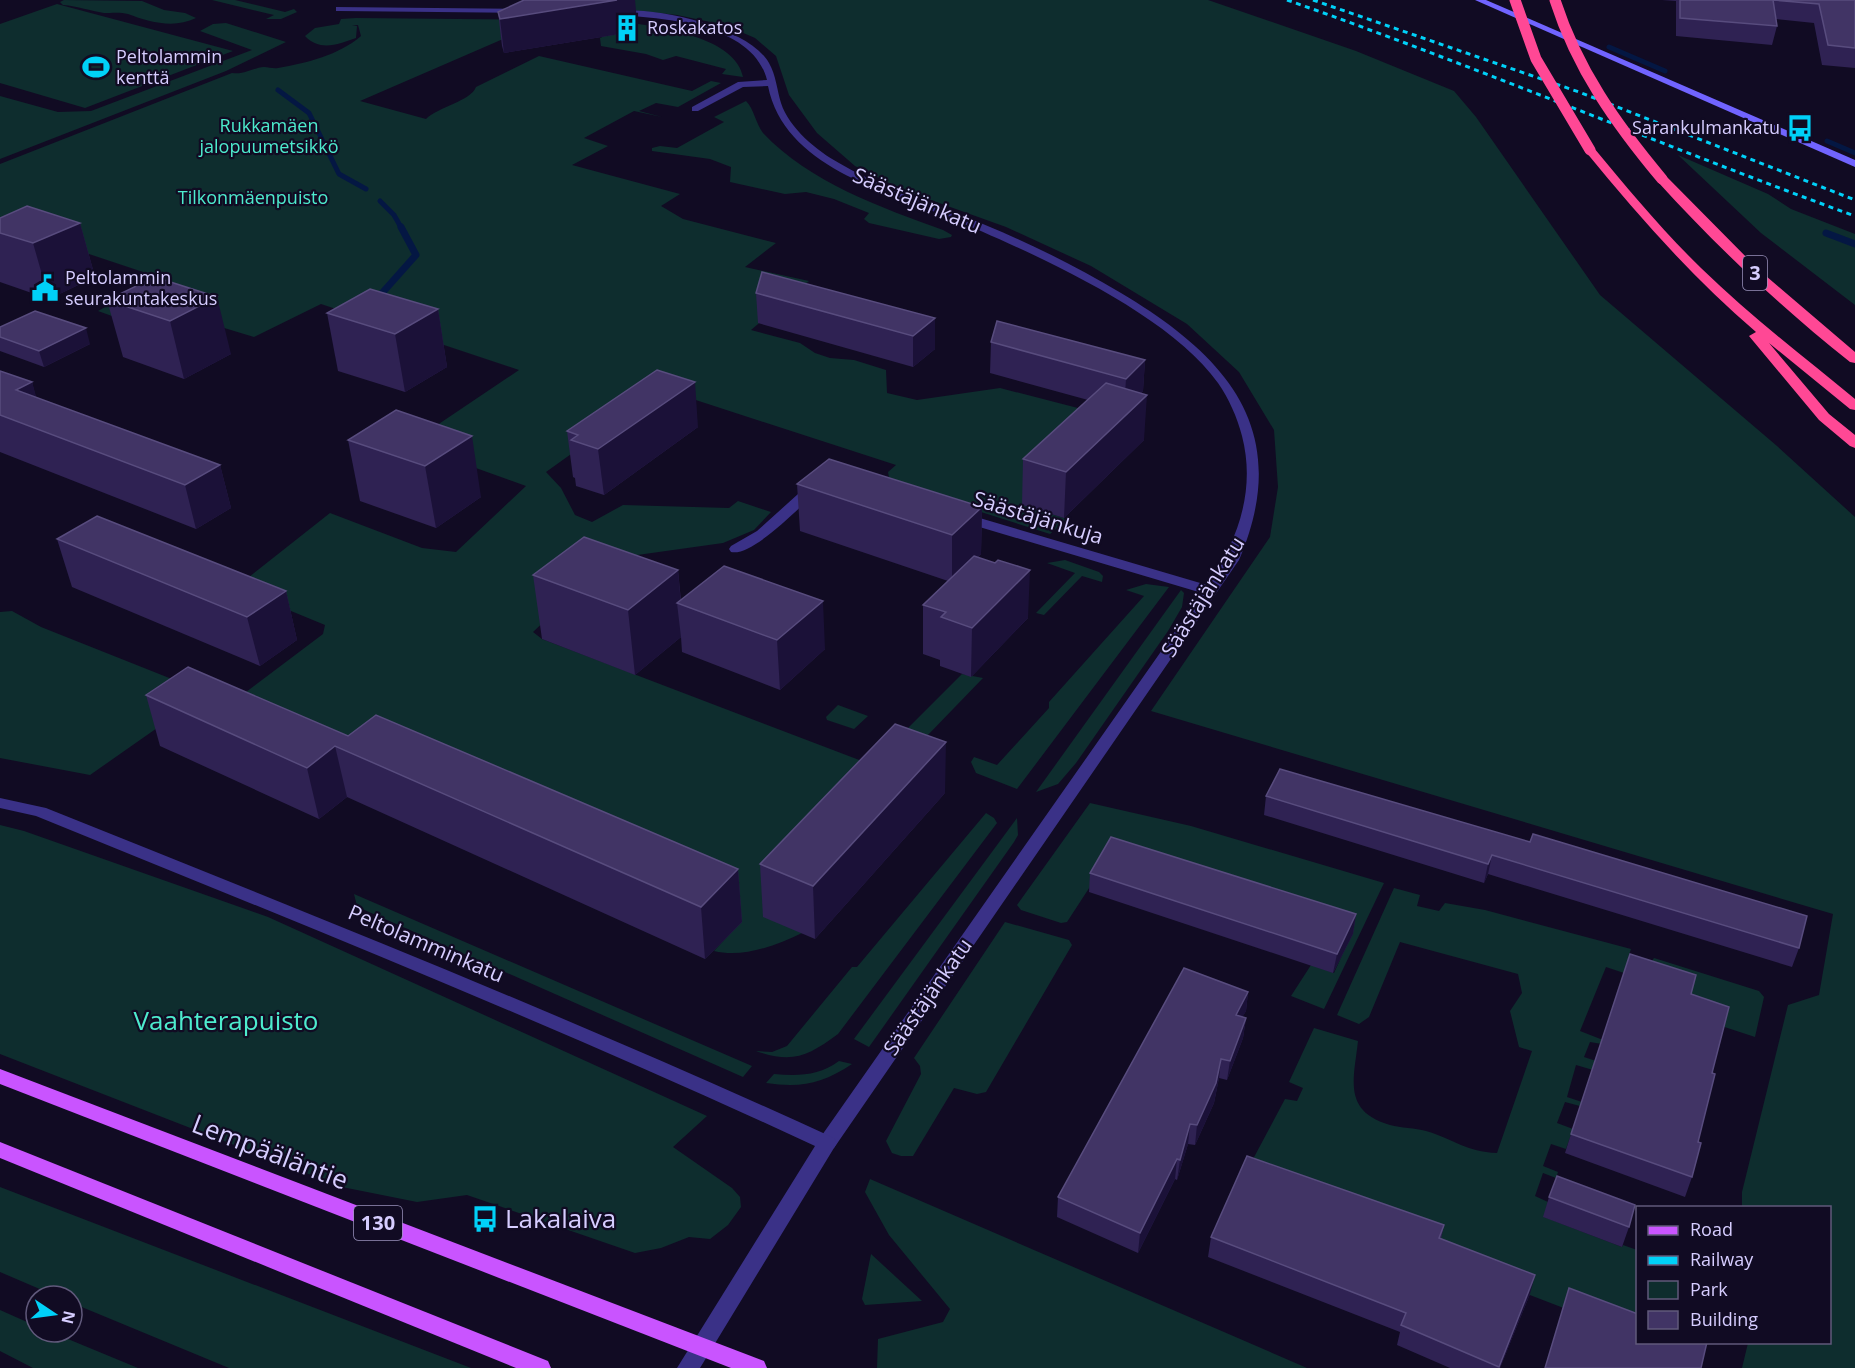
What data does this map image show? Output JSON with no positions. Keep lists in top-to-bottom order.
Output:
{
  "streets": {
    "highway": ["3"],
    "main road": ["Lempääläntie", "130"],
    "street": ["Säästäjänkatu", "Säästäjänkuja", "Peltolamminkatu"]
  },
  "crossings": [
    ["Säästäjänkatu", "Säästäjänkuja"],
    ["Säästäjänkatu", "Peltolamminkatu"],
    ["Säästäjänkatu", "Lempääläntie"]
  ],
  "parks": ["Rukkamäen jalopuumetsikkö", "Tilkonmäenpuisto", "Vaahterapuisto"],
  "places": {
    "building": ["Roskakatos"],
    "sports": ["Peltolammin kenttä"],
    "bus stop": ["Sarankulmankatu", "Lakalaiva"],
    "public building": ["Peltolammin seurakuntakeskus"]
  },
  "legend": [
    "Road",
    "Railway",
    "Park",
    "Building"
  ],
  "north": "right"
}
